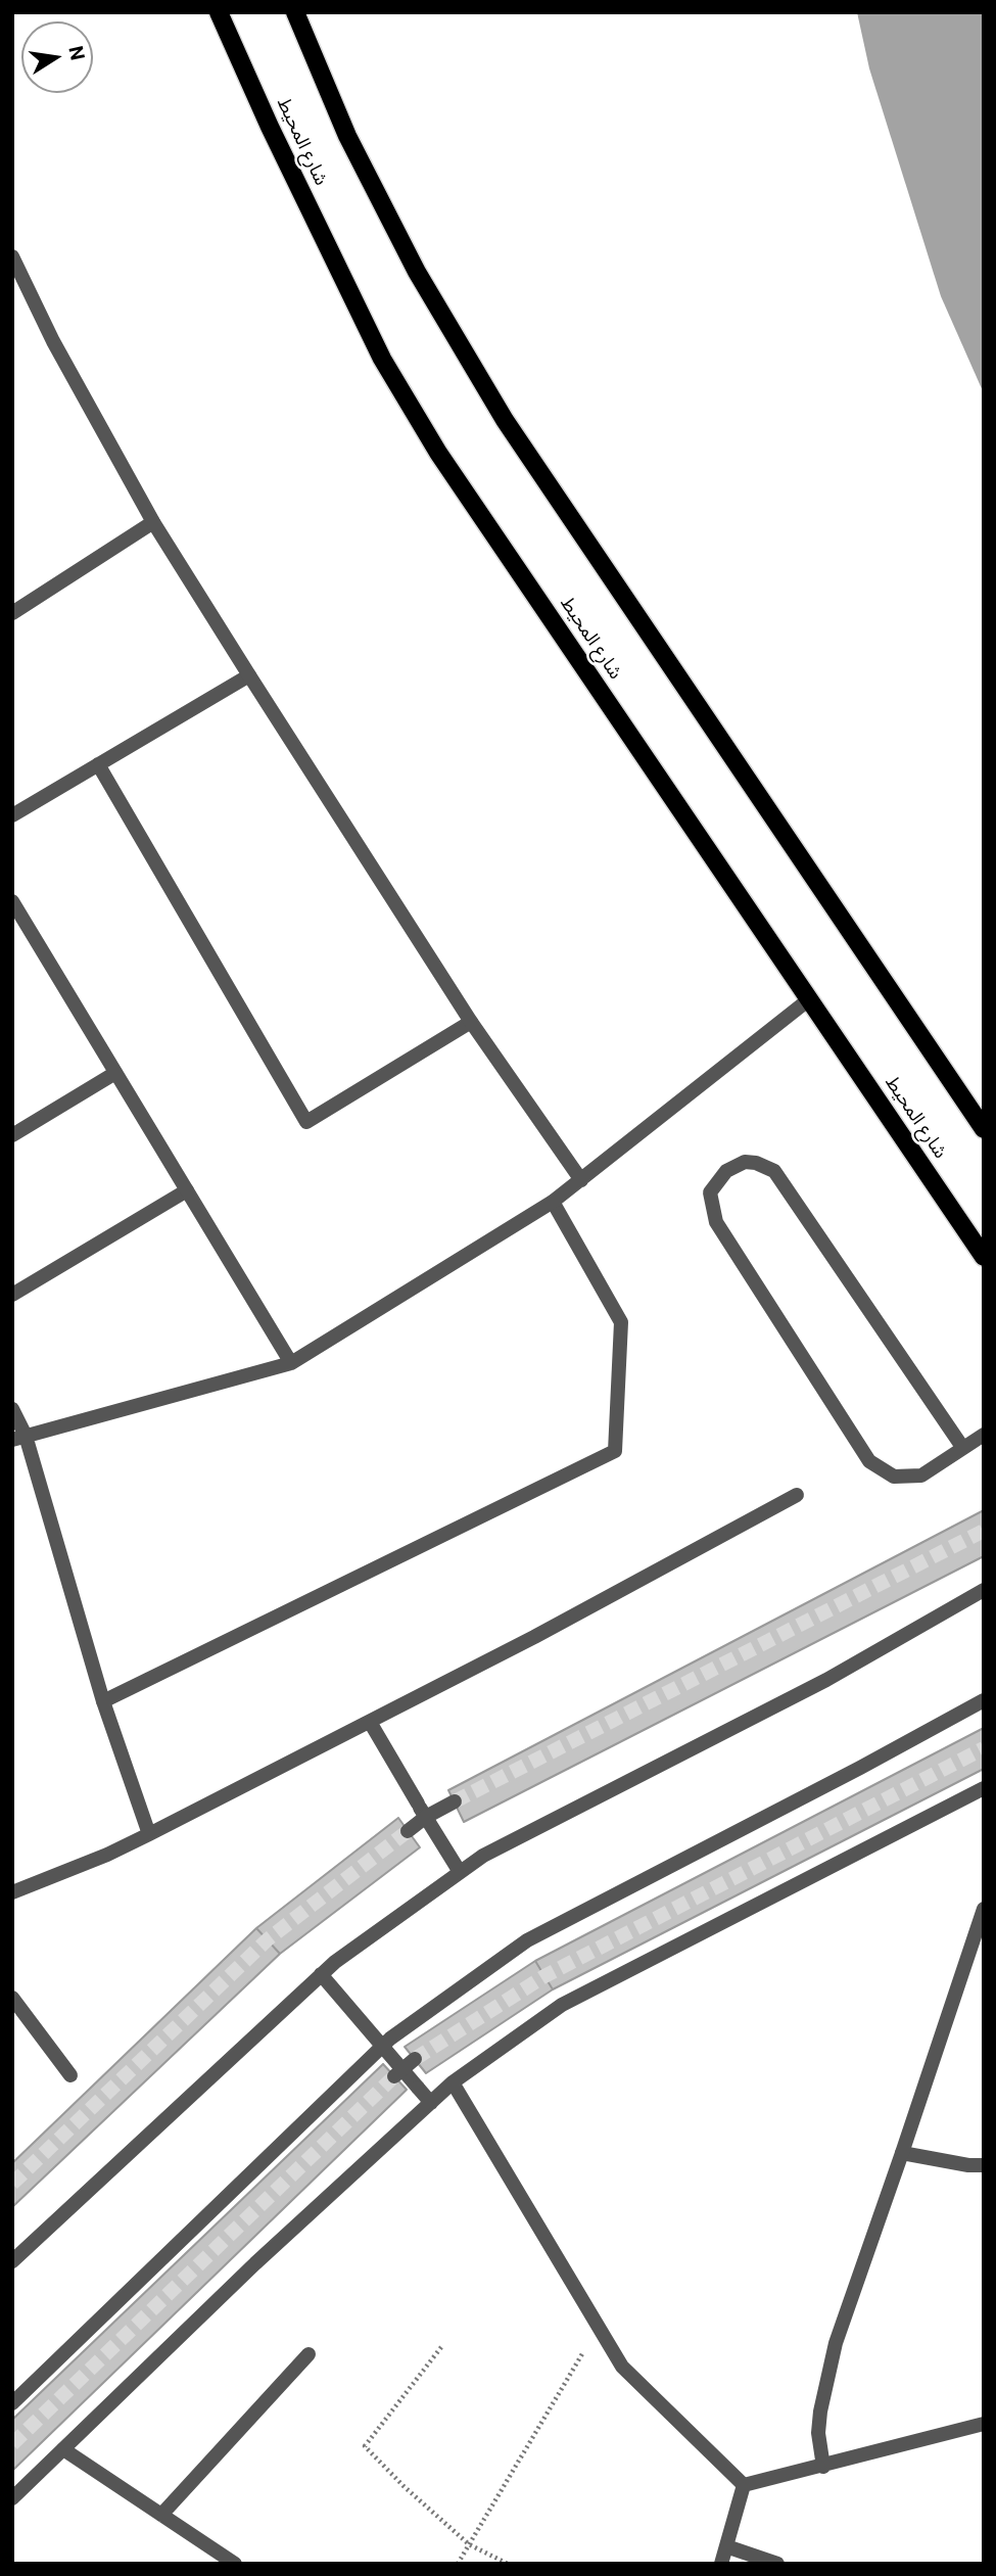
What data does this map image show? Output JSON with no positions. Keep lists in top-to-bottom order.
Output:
{
  "streets": {
    "main road": ["شارع المحيط"]
  },
  "north": "right"
}
